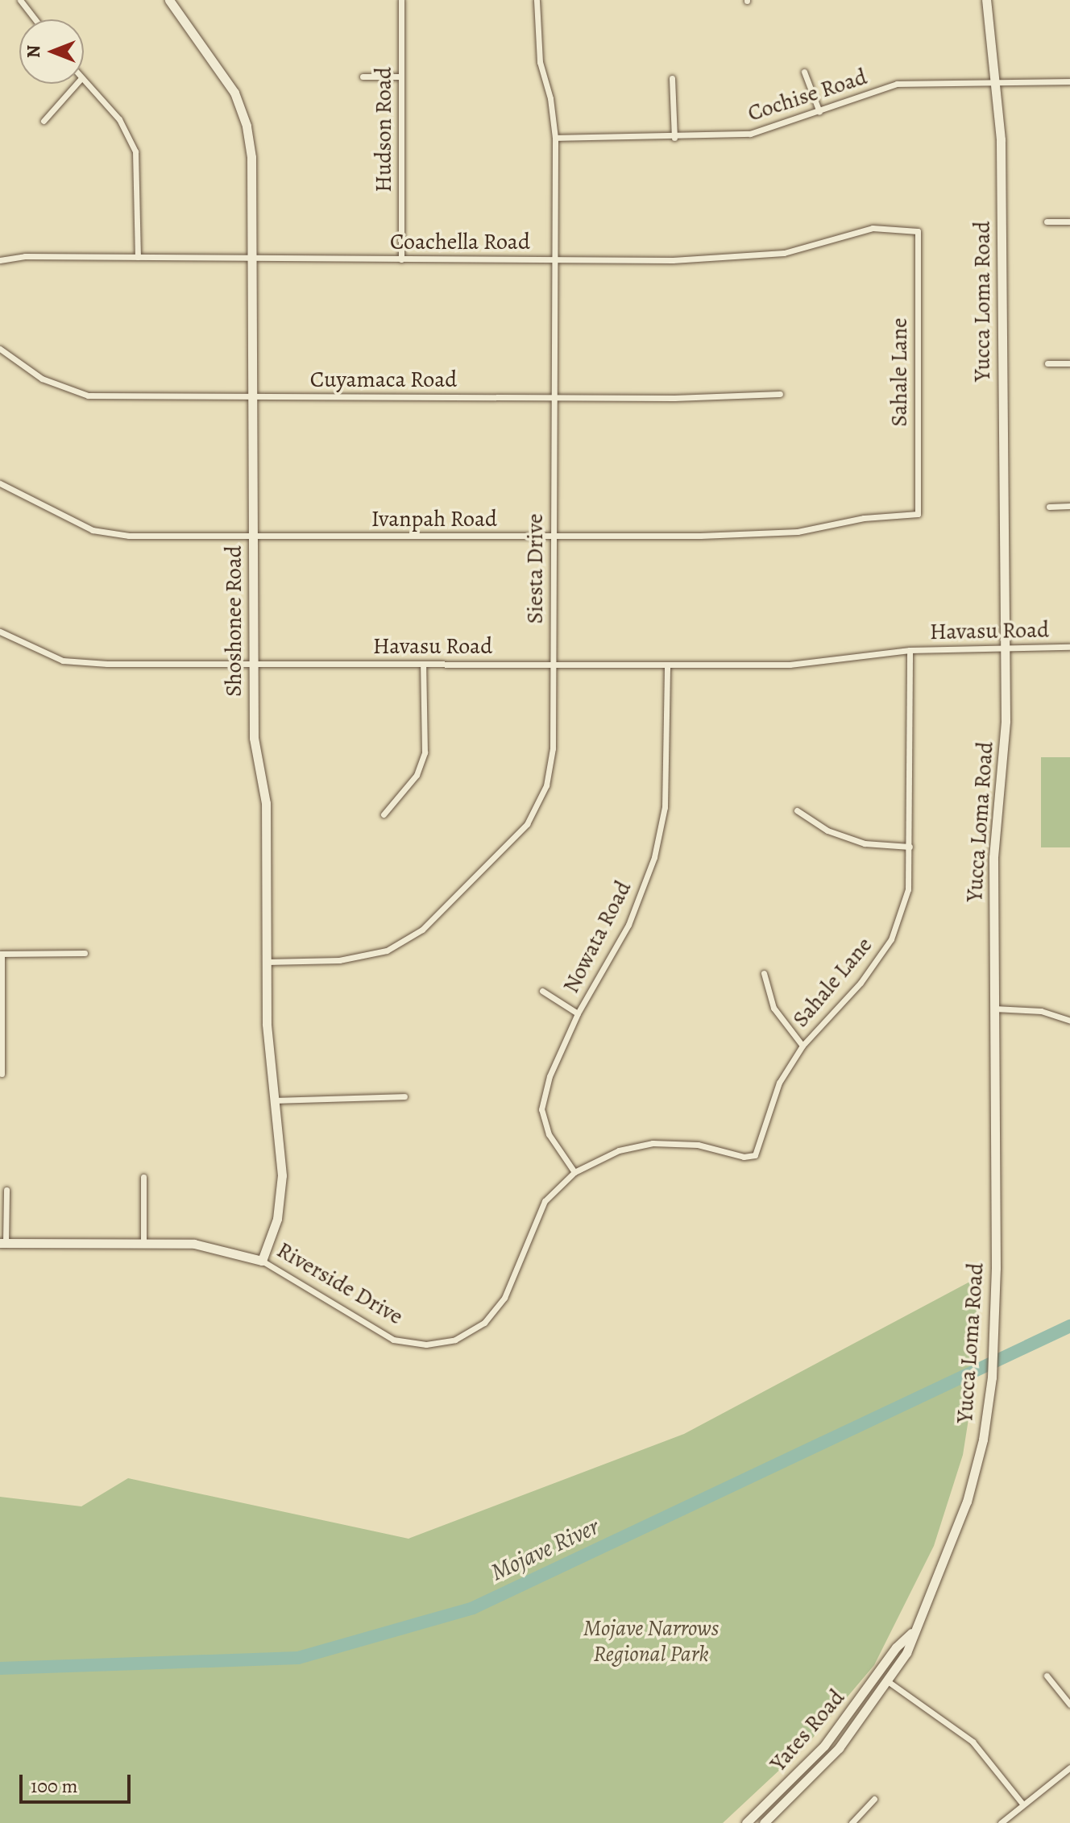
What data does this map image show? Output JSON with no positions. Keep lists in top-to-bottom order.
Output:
{
  "streets": {
    "main road": [
      "Yucca Loma Road",
      "Shoshonee Road",
      "Riverside Drive",
      "Yates Road"
    ],
    "street": [
      "Cochise Road",
      "Hudson Road",
      "Coachella Road",
      "Sahale Lane",
      "Cuyamaca Road",
      "Ivanpah Road",
      "Siesta Drive",
      "Havasu Road",
      "Nowata Road"
    ]
  },
  "crossings": [
    ["Cochise Road", "Yucca Loma Road"],
    ["Cochise Road", "Siesta Drive"],
    ["Hudson Road", "Coachella Road"],
    ["Coachella Road", "Sahale Lane"],
    ["Coachella Road", "Siesta Drive"],
    ["Coachella Road", "Shoshonee Road"],
    ["Yucca Loma Road", "Havasu Road"],
    ["Yucca Loma Road", "Yates Road"],
    ["Sahale Lane", "Ivanpah Road"],
    ["Sahale Lane", "Havasu Road"],
    ["Sahale Lane", "Riverside Drive"],
    ["Cuyamaca Road", "Siesta Drive"],
    ["Cuyamaca Road", "Shoshonee Road"],
    ["Ivanpah Road", "Siesta Drive"],
    ["Ivanpah Road", "Shoshonee Road"],
    ["Siesta Drive", "Shoshonee Road"],
    ["Siesta Drive", "Havasu Road"],
    ["Shoshonee Road", "Havasu Road"],
    ["Shoshonee Road", "Riverside Drive"],
    ["Havasu Road", "Nowata Road"],
    ["Nowata Road", "Riverside Drive"]
  ],
  "water": ["Mojave River"],
  "parks": ["Mojave Narrows Regional Park"],
  "scale_bar": "100 m",
  "north": "left"
}
